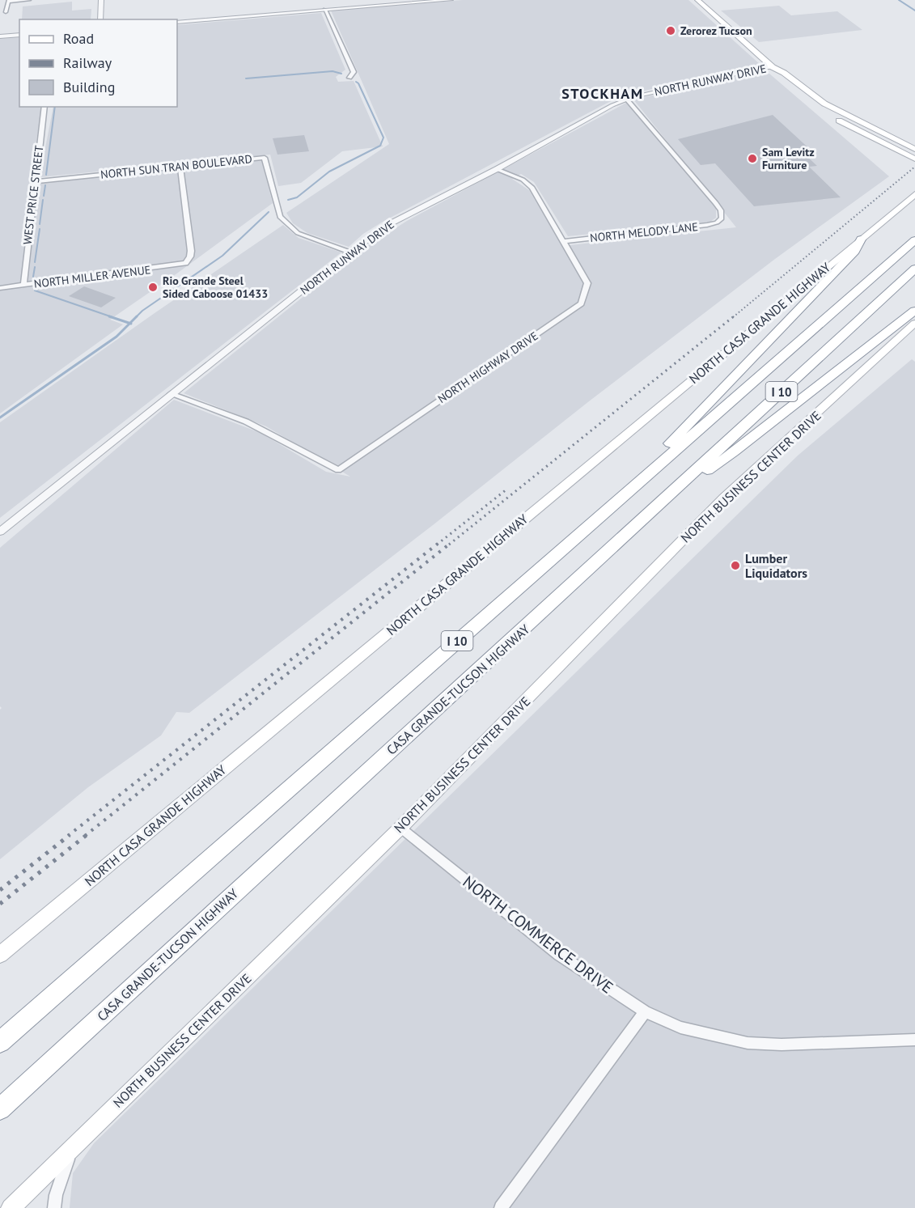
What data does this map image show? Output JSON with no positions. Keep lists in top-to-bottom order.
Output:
{
  "streets": {
    "highway": ["I 10", "CASA GRANDE-TUCSON HIGHWAY"],
    "main road": ["NORTH CASA GRANDE HIGHWAY", "NORTH BUSINESS CENTER DRIVE"],
    "street": [
      "NORTH RUNWAY DRIVE",
      "NORTH SUN TRAN BOULEVARD",
      "WEST PRICE STREET",
      "NORTH MELODY LANE",
      "NORTH MILLER AVENUE",
      "NORTH HIGHWAY DRIVE",
      "NORTH COMMERCE DRIVE"
    ]
  },
  "crossings": [
    ["NORTH RUNWAY DRIVE", "NORTH SUN TRAN BOULEVARD"],
    ["NORTH RUNWAY DRIVE", "NORTH MELODY LANE"],
    ["NORTH RUNWAY DRIVE", "NORTH HIGHWAY DRIVE"],
    ["NORTH SUN TRAN BOULEVARD", "WEST PRICE STREET"],
    ["NORTH SUN TRAN BOULEVARD", "NORTH MILLER AVENUE"],
    ["WEST PRICE STREET", "NORTH MILLER AVENUE"],
    ["NORTH MELODY LANE", "NORTH HIGHWAY DRIVE"],
    ["NORTH BUSINESS CENTER DRIVE", "NORTH COMMERCE DRIVE"]
  ],
  "districts": ["STOCKHAM"],
  "places": [
    "Zerorez Tucson",
    "Sam Levitz Furniture",
    "Rio Grande Steel Sided Caboose 01433",
    "Lumber Liquidators"
  ],
  "legend": ["Road", "Railway", "Building"]
}
